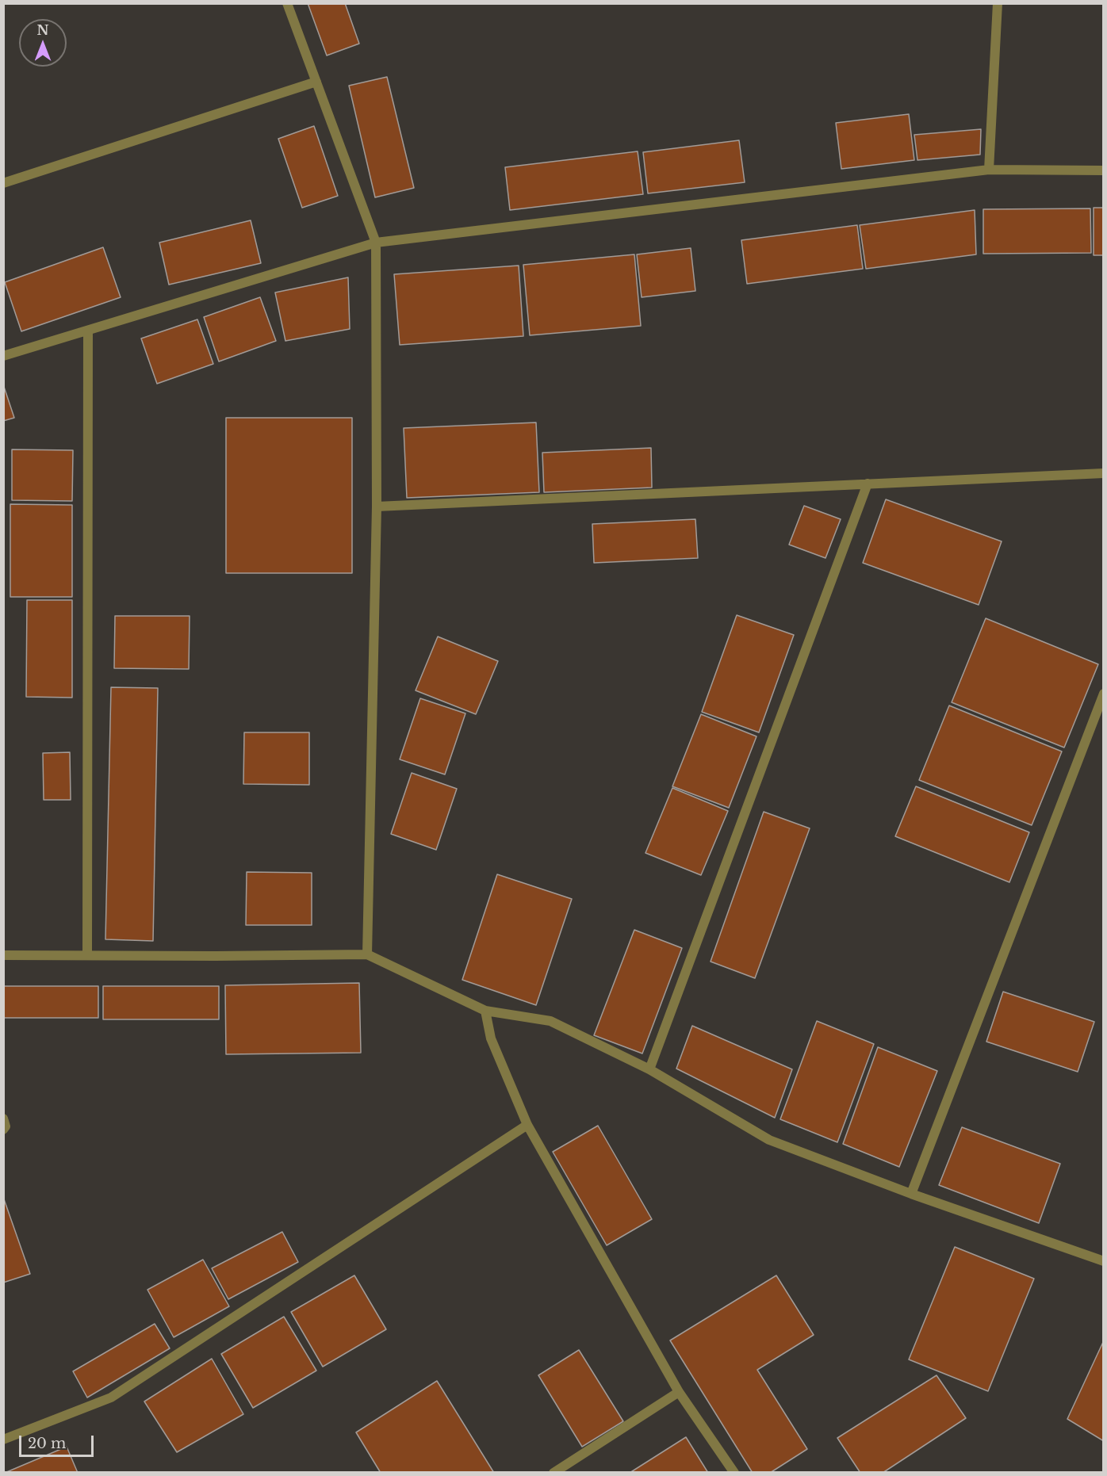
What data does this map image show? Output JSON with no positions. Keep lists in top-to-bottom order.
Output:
{
  "scale_bar": "20 m",
  "north": "top"
}
